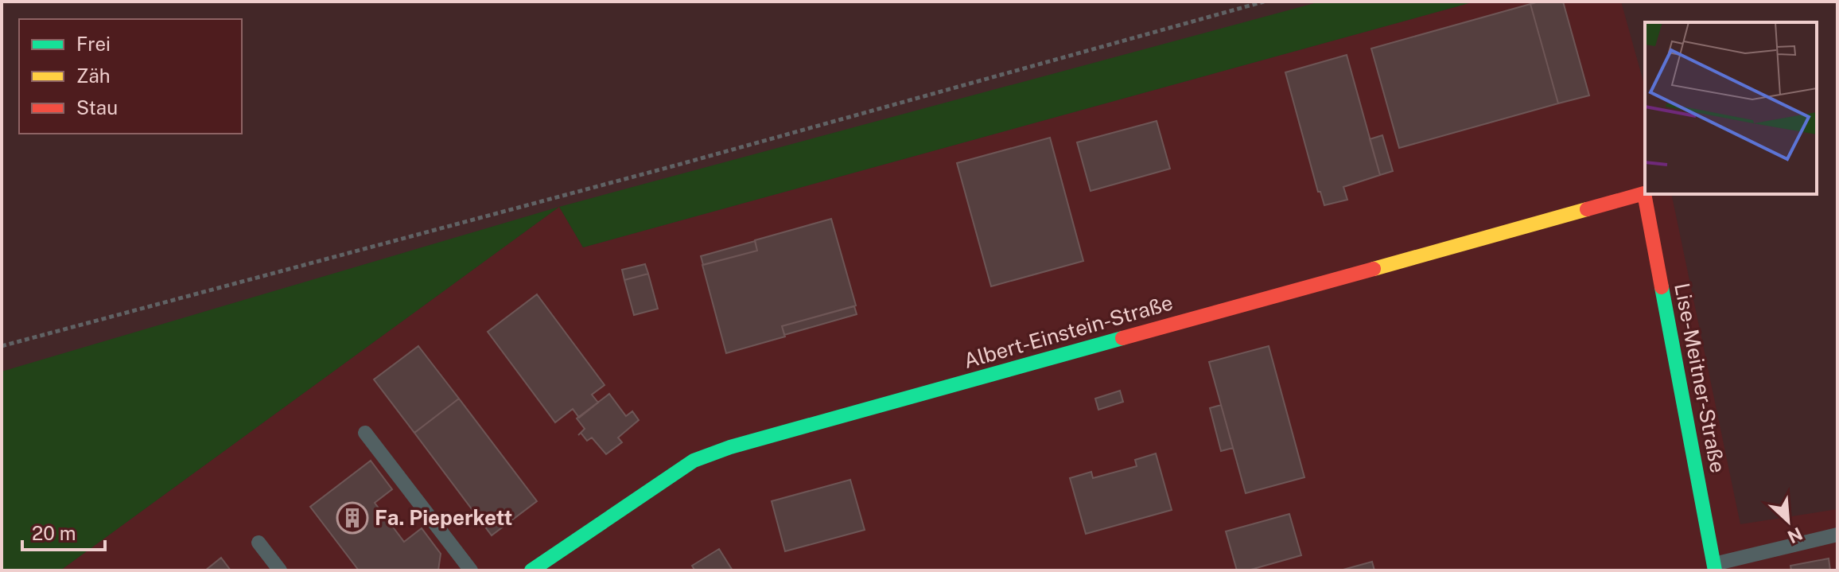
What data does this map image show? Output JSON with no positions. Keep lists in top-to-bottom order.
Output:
{
  "streets": {
    "street": ["Albert-Einstein-Straße", "Lise-Meitner-Straße"]
  },
  "crossings": [
    ["Albert-Einstein-Straße", "Lise-Meitner-Straße"]
  ],
  "places": {
    "building": ["Fa. Pieperkett"]
  },
  "legend": ["Frei", "Zäh", "Stau"],
  "scale_bar": "20 m",
  "north": "bottom right"
}
